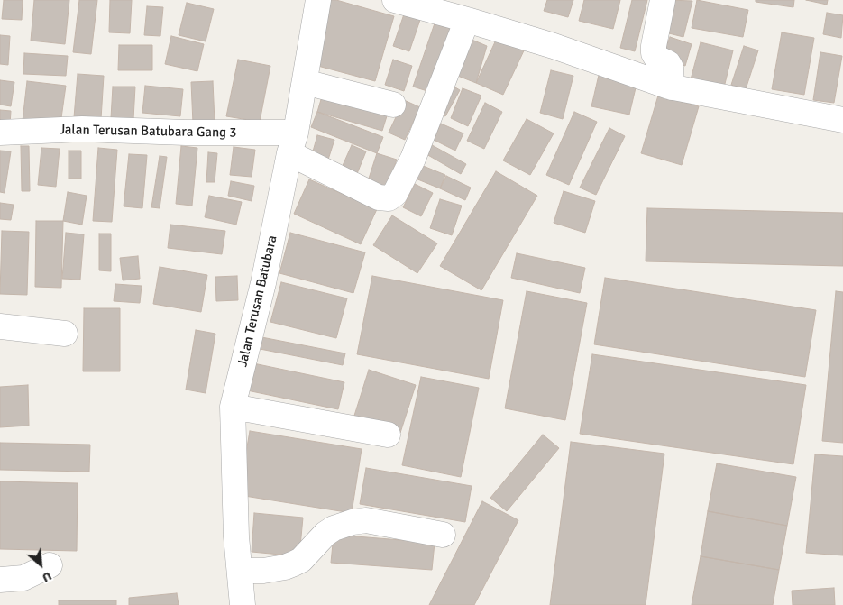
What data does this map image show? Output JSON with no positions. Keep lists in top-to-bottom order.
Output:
{
  "streets": {
    "street": ["Jalan Terusan Batubara Gang 3", "Jalan Terusan Batubara"]
  },
  "crossings": [
    ["Jalan Terusan Batubara Gang 3", "Jalan Terusan Batubara"]
  ],
  "north": "bottom right"
}
